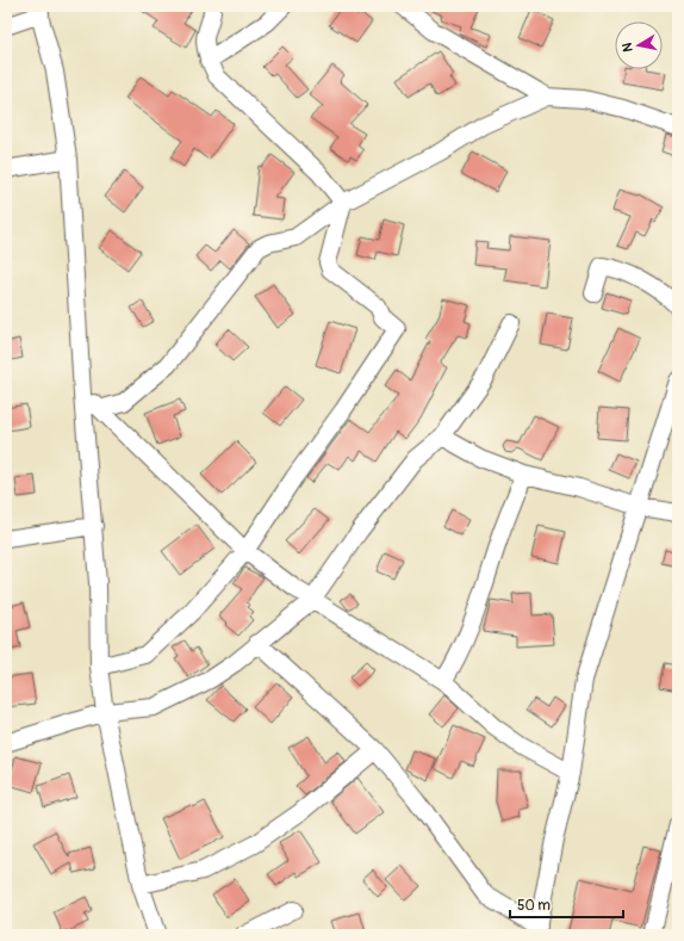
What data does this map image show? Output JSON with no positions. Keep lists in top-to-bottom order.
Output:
{
  "scale_bar": "50 m",
  "north": "left"
}
